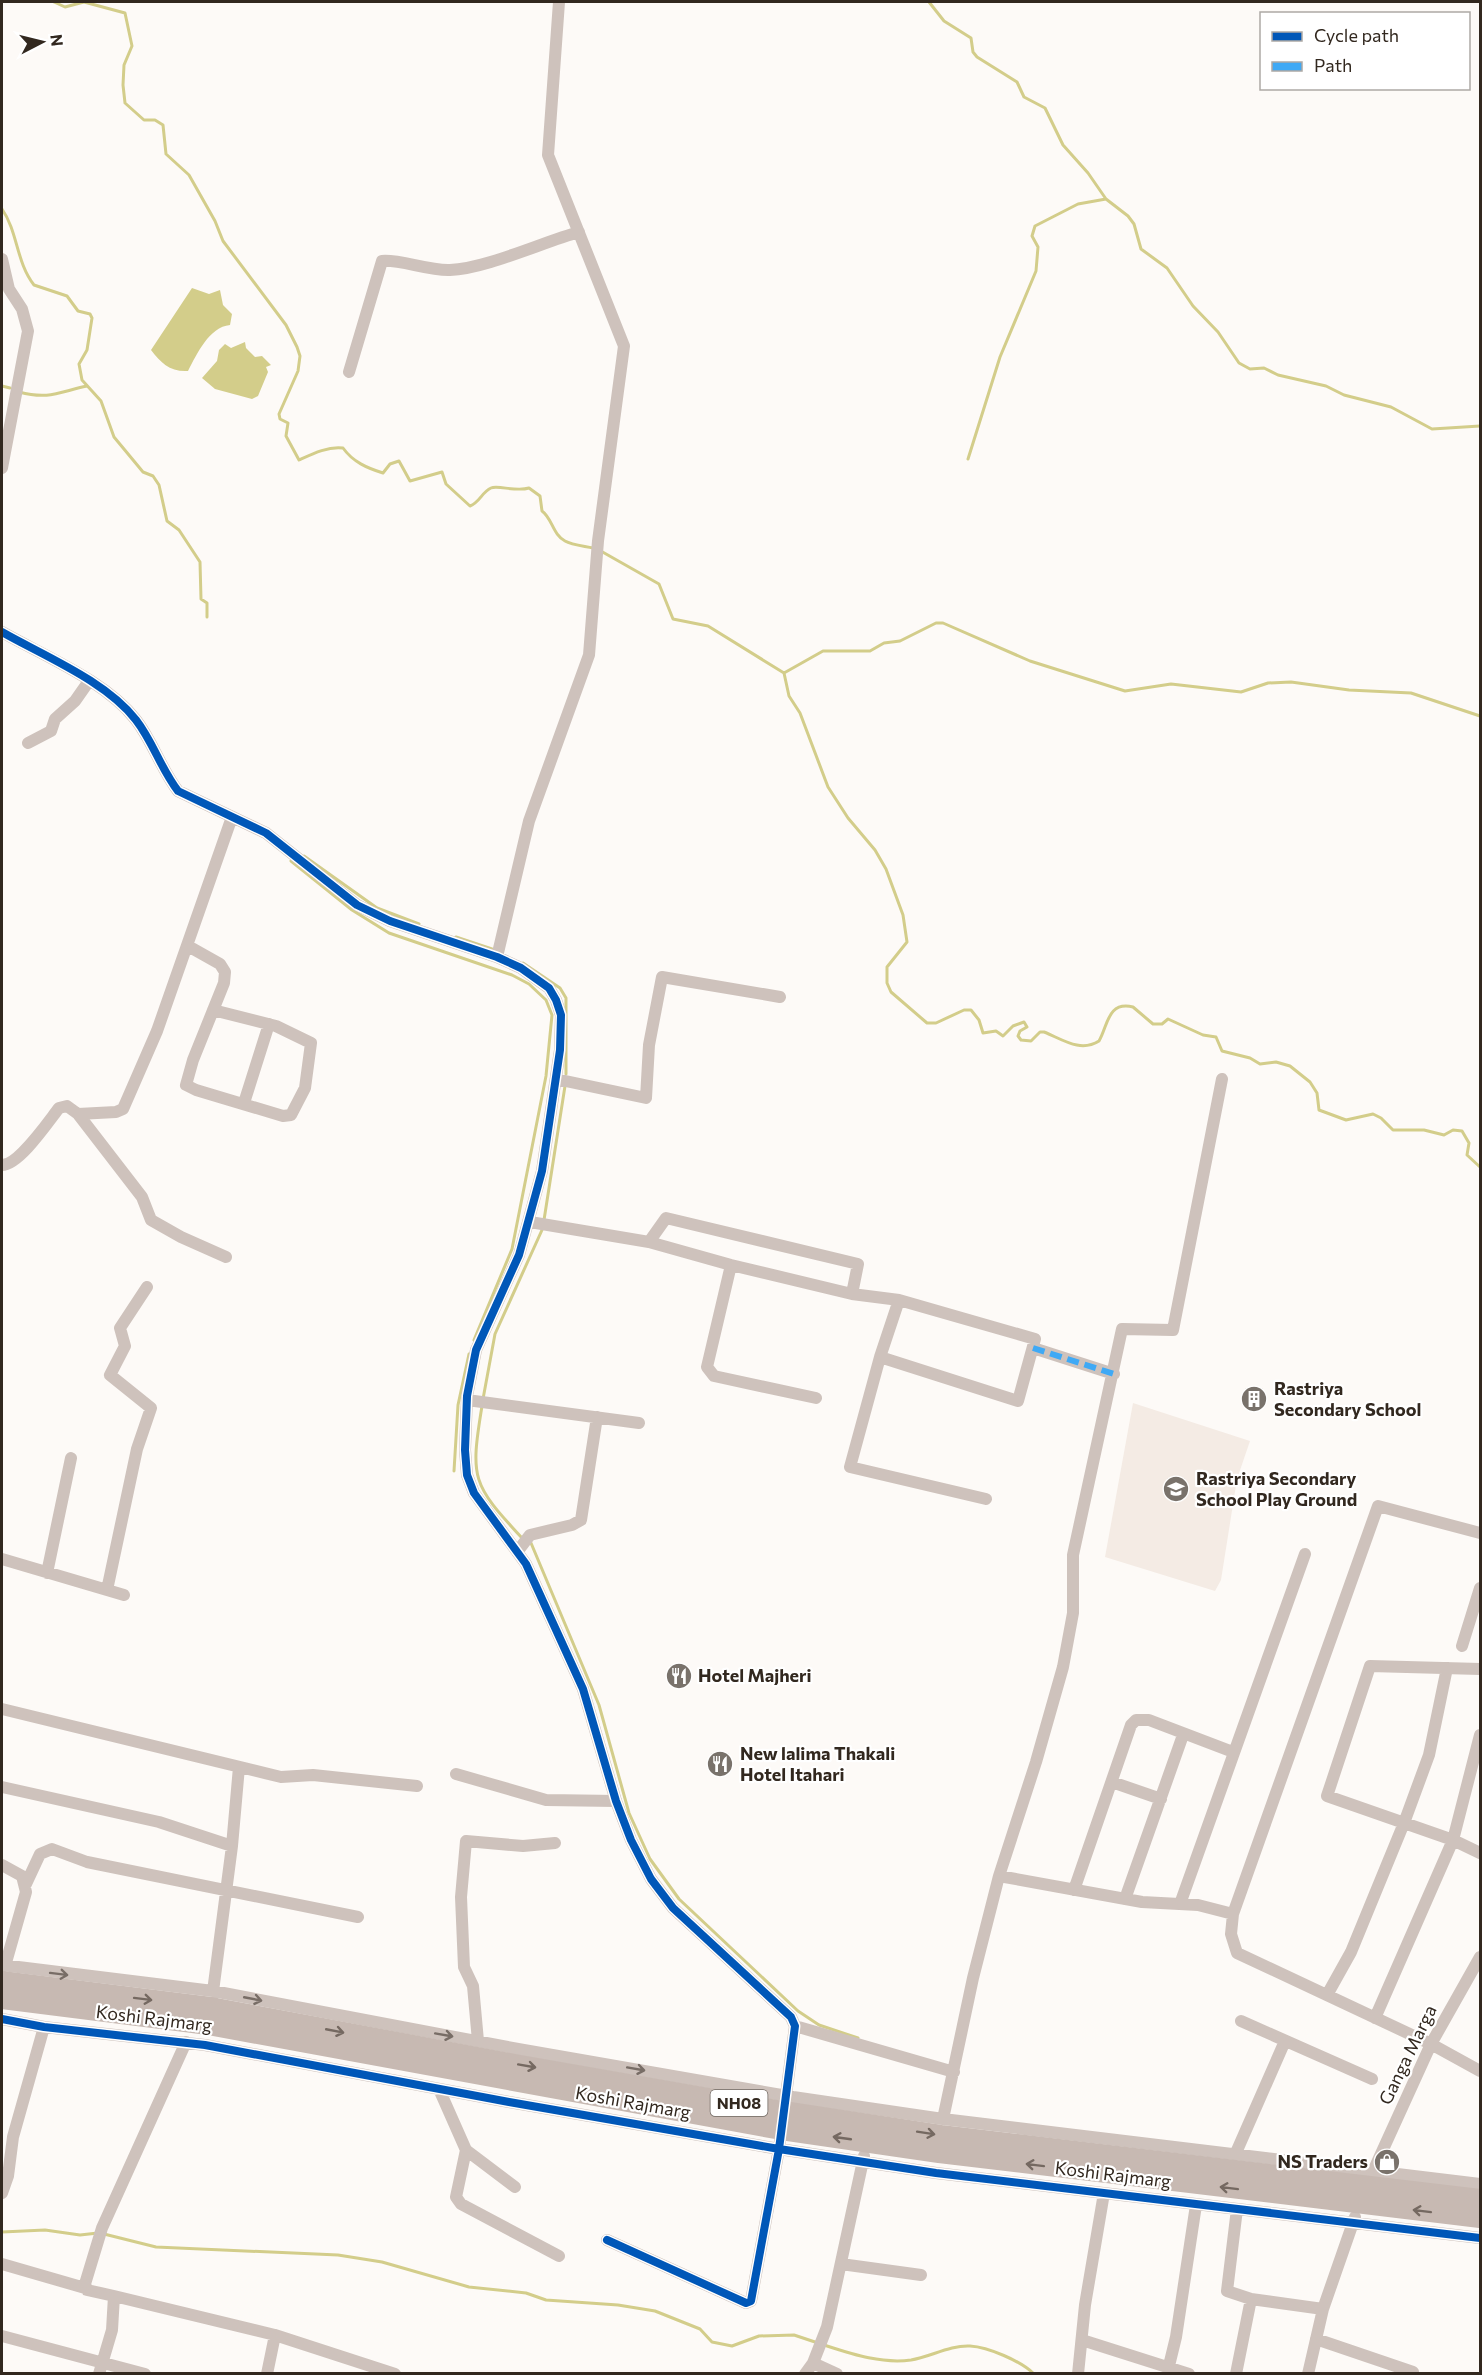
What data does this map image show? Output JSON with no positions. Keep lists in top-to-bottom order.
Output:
{
  "streets": {
    "main road": ["Koshi Rajmarg", "NH08"],
    "street": ["Ganga Marga"]
  },
  "crossings": [
    ["Koshi Rajmarg", "Ganga Marga"]
  ],
  "places": {
    "building": ["Rastriya Secondary School"],
    "school or university": ["Rastriya Secondary School Play Ground"],
    "restaurant": ["Hotel Majheri", "New lalima Thakali Hotel Itahari"],
    "shop": ["NS Traders"]
  },
  "legend": ["Cycle path", "Path"],
  "north": "right"
}
